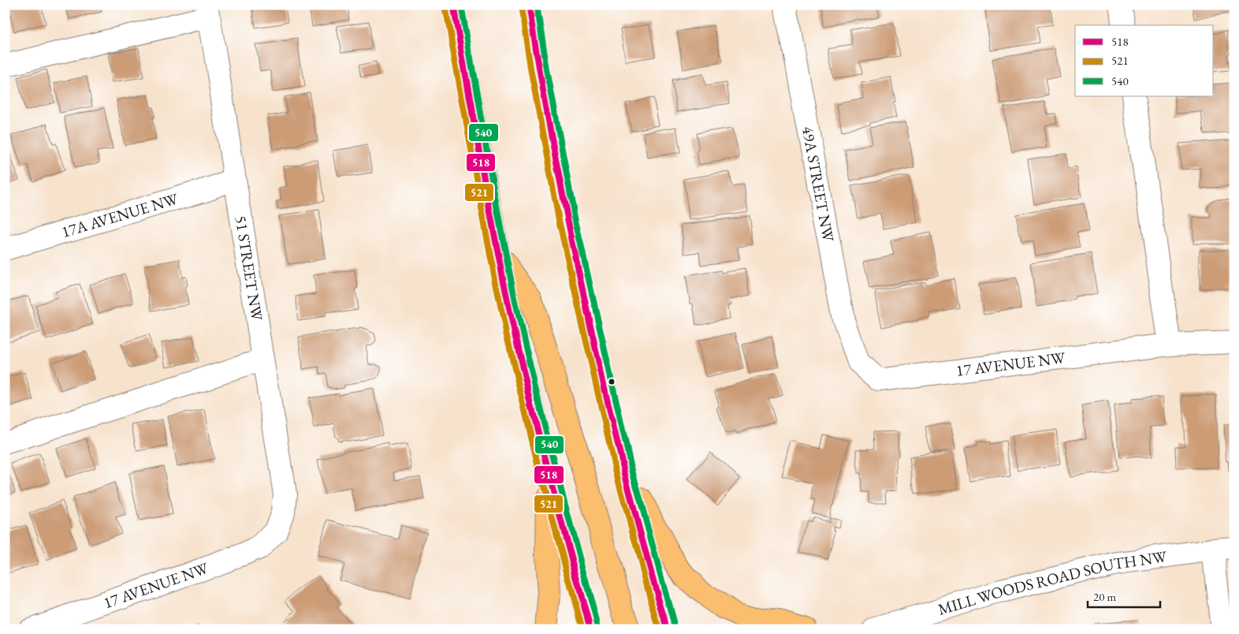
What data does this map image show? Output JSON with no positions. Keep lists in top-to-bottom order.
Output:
{
  "streets": {
    "street": [
      "49A STREET NW",
      "17A AVENUE NW",
      "51 STREET NW",
      "17 AVENUE NW",
      "MILL WOODS ROAD SOUTH NW"
    ]
  },
  "crossings": [
    ["49A STREET NW", "17 AVENUE NW"],
    ["17A AVENUE NW", "51 STREET NW"],
    ["51 STREET NW", "17 AVENUE NW"]
  ],
  "lines": ["transit line 518", "transit line 540", "transit line 521"],
  "legend": ["518", "521", "540"],
  "scale_bar": "20 m"
}
